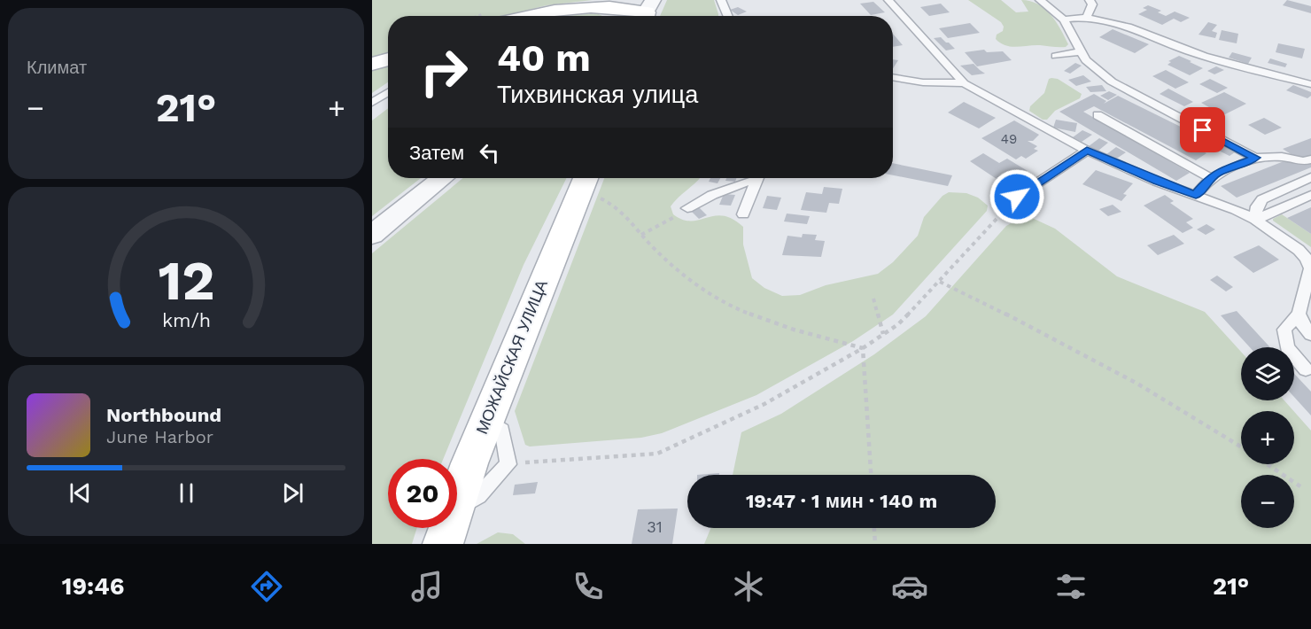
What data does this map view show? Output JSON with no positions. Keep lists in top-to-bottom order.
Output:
{
  "streets": {
    "main road": ["МОЖАЙСКАЯ УЛИЦА"]
  },
  "house_numbers": ["49", "31"],
  "page": {
    "tile": "Климат",
    "turn": ["40 m", "Тихвинская улица"],
    "heat": ["−", "21°", "+"],
    "then": "Затем",
    "map_buttons": ["+", "−"],
    "song": ["Northbound", "June Harbor"],
    "limit": "20",
    "trip": "19:47 · 1 мин · 140 m",
    "tabs": ["19:46", "21°"],
    "gauge": ["12", "km/h"]
  }
}
